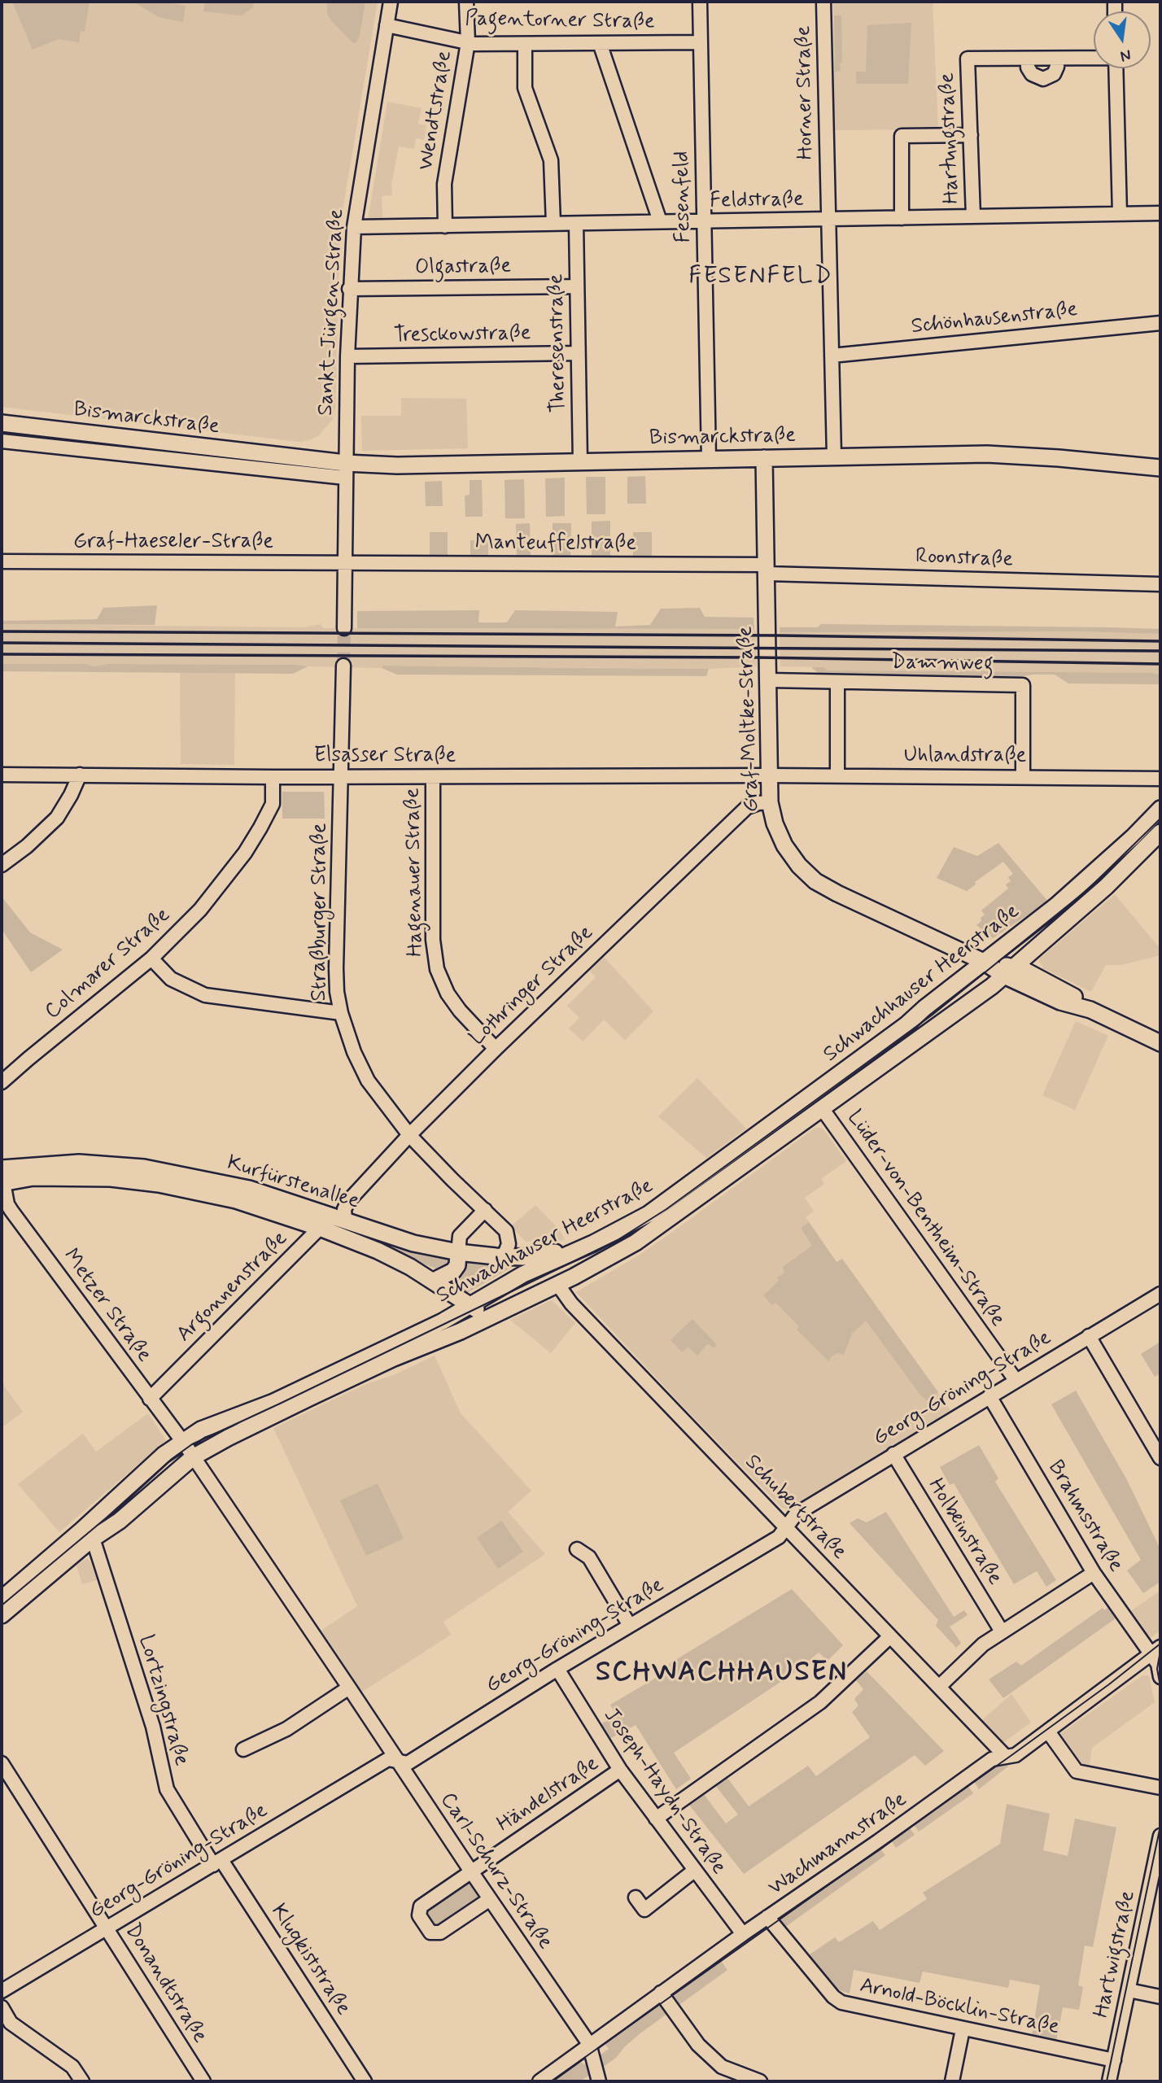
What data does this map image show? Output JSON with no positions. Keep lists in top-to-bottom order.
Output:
{
  "streets": {
    "main road": [
      "Bismarckstraße",
      "Graf-Moltke-Straße",
      "Schwachhauser Heerstraße",
      "Kurfürstenallee"
    ],
    "street": [
      "Pagentorner Straße",
      "Horner Straße",
      "Wendtstraße",
      "Hartungstraße",
      "Fesenfeld",
      "Feldstraße",
      "Olgastraße",
      "Sankt-Jürgen-Straße",
      "Schönhausenstraße",
      "Tresckowstraße",
      "Theresenstraße",
      "Graf-Haeseler-Straße",
      "Manteuffelstraße",
      "Roonstraße",
      "Dammweg",
      "Elsasser Straße",
      "Uhlandstraße",
      "Hagenauer Straße",
      "Straßburger Straße",
      "Colmarer Straße",
      "Lothringer Straße",
      "Lüder-von-Bentheim-Straße",
      "Argonnenstraße",
      "Metzer Straße",
      "Georg-Gröning-Straße",
      "Schubertstraße",
      "Brahmsstraße",
      "Holbeinstraße",
      "Lortzingstraße",
      "Joseph-Haydn-Straße",
      "Händelstraße",
      "Wachmannstraße",
      "Carl-Schurz-Straße",
      "Hartwigstraße",
      "Klugkiststraße",
      "Donandtstraße",
      "Arnold-Böcklin-Straße"
    ]
  },
  "crossings": [
    ["Pagentorner Straße", "Wendtstraße"],
    ["Pagentorner Straße", "Fesenfeld"],
    ["Pagentorner Straße", "Sankt-Jürgen-Straße"],
    ["Horner Straße", "Feldstraße"],
    ["Horner Straße", "Schönhausenstraße"],
    ["Horner Straße", "Bismarckstraße"],
    ["Wendtstraße", "Feldstraße"],
    ["Hartungstraße", "Feldstraße"],
    ["Fesenfeld", "Feldstraße"],
    ["Fesenfeld", "Bismarckstraße"],
    ["Feldstraße", "Sankt-Jürgen-Straße"],
    ["Feldstraße", "Theresenstraße"],
    ["Olgastraße", "Sankt-Jürgen-Straße"],
    ["Olgastraße", "Theresenstraße"],
    ["Sankt-Jürgen-Straße", "Tresckowstraße"],
    ["Sankt-Jürgen-Straße", "Bismarckstraße"],
    ["Sankt-Jürgen-Straße", "Graf-Haeseler-Straße"],
    ["Sankt-Jürgen-Straße", "Manteuffelstraße"],
    ["Tresckowstraße", "Theresenstraße"],
    ["Theresenstraße", "Bismarckstraße"],
    ["Bismarckstraße", "Graf-Moltke-Straße"],
    ["Graf-Haeseler-Straße", "Manteuffelstraße"],
    ["Manteuffelstraße", "Roonstraße"],
    ["Manteuffelstraße", "Graf-Moltke-Straße"],
    ["Roonstraße", "Graf-Moltke-Straße"],
    ["Dammweg", "Graf-Moltke-Straße"],
    ["Dammweg", "Uhlandstraße"],
    ["Graf-Moltke-Straße", "Elsasser Straße"],
    ["Graf-Moltke-Straße", "Uhlandstraße"],
    ["Graf-Moltke-Straße", "Schwachhauser Heerstraße"],
    ["Graf-Moltke-Straße", "Lothringer Straße"],
    ["Elsasser Straße", "Uhlandstraße"],
    ["Elsasser Straße", "Hagenauer Straße"],
    ["Elsasser Straße", "Straßburger Straße"],
    ["Elsasser Straße", "Colmarer Straße"],
    ["Hagenauer Straße", "Lothringer Straße"],
    ["Straßburger Straße", "Lothringer Straße"],
    ["Straßburger Straße", "Kurfürstenallee"],
    ["Schwachhauser Heerstraße", "Kurfürstenallee"],
    ["Schwachhauser Heerstraße", "Lüder-von-Bentheim-Straße"],
    ["Schwachhauser Heerstraße", "Metzer Straße"],
    ["Schwachhauser Heerstraße", "Schubertstraße"],
    ["Schwachhauser Heerstraße", "Lortzingstraße"],
    ["Schwachhauser Heerstraße", "Carl-Schurz-Straße"],
    ["Lothringer Straße", "Kurfürstenallee"],
    ["Kurfürstenallee", "Argonnenstraße"],
    ["Kurfürstenallee", "Metzer Straße"],
    ["Lüder-von-Bentheim-Straße", "Georg-Gröning-Straße"],
    ["Argonnenstraße", "Metzer Straße"],
    ["Metzer Straße", "Carl-Schurz-Straße"],
    ["Georg-Gröning-Straße", "Schubertstraße"],
    ["Georg-Gröning-Straße", "Brahmsstraße"],
    ["Georg-Gröning-Straße", "Holbeinstraße"],
    ["Georg-Gröning-Straße", "Lortzingstraße"],
    ["Georg-Gröning-Straße", "Joseph-Haydn-Straße"],
    ["Georg-Gröning-Straße", "Carl-Schurz-Straße"],
    ["Georg-Gröning-Straße", "Klugkiststraße"],
    ["Georg-Gröning-Straße", "Donandtstraße"],
    ["Schubertstraße", "Wachmannstraße"],
    ["Brahmsstraße", "Wachmannstraße"],
    ["Lortzingstraße", "Klugkiststraße"],
    ["Joseph-Haydn-Straße", "Händelstraße"],
    ["Joseph-Haydn-Straße", "Wachmannstraße"],
    ["Händelstraße", "Carl-Schurz-Straße"],
    ["Wachmannstraße", "Carl-Schurz-Straße"],
    ["Wachmannstraße", "Arnold-Böcklin-Straße"],
    ["Hartwigstraße", "Arnold-Böcklin-Straße"]
  ],
  "districts": ["FESENFELD", "SCHWACHHAUSEN"],
  "north": "bottom"
}
